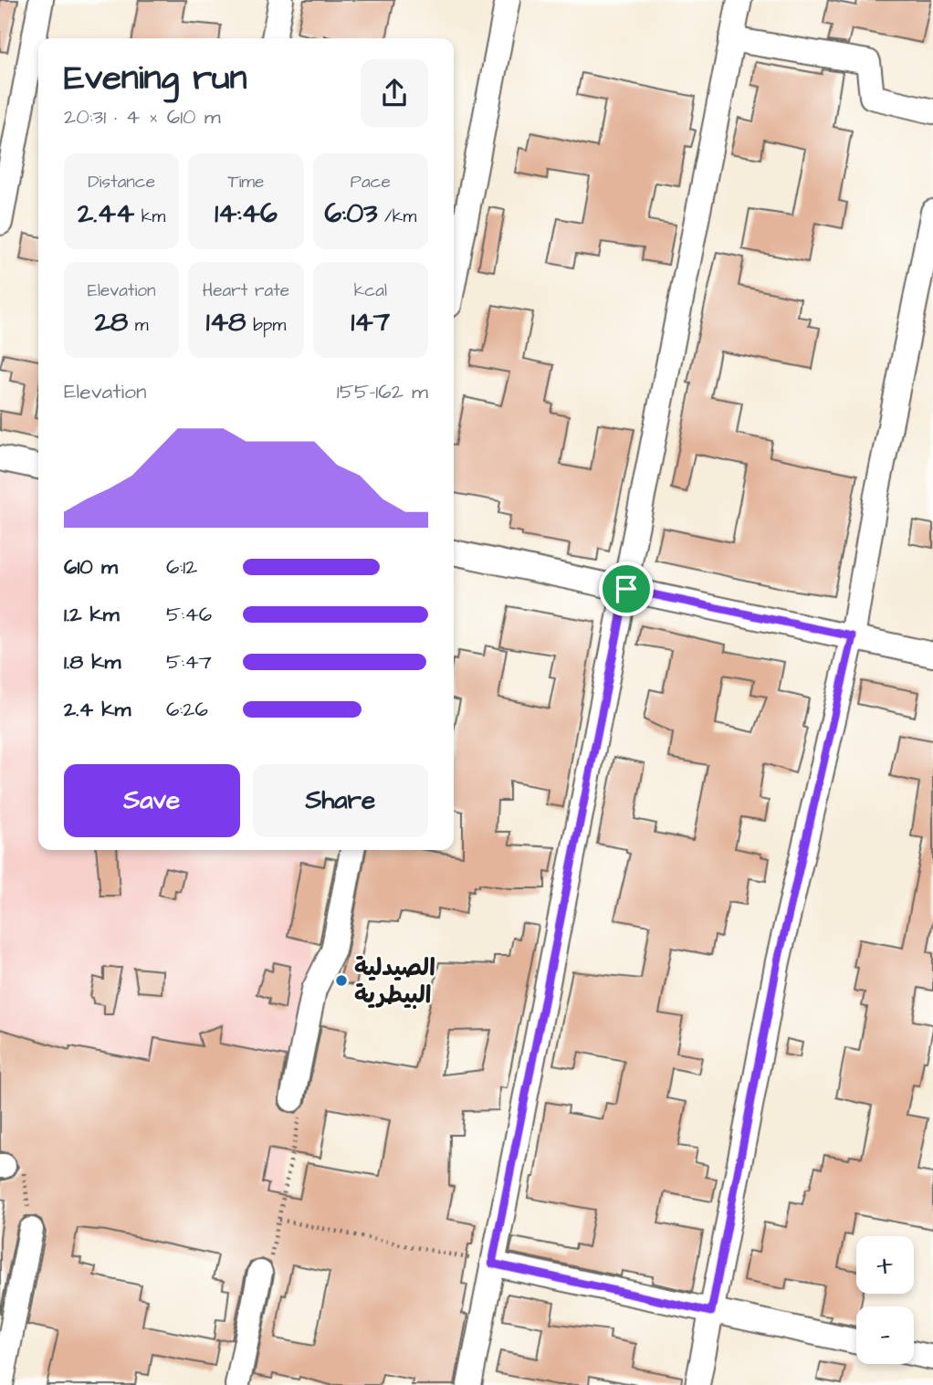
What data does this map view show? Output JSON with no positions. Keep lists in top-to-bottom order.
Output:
{
  "places": ["الصيدلية البيطرية"],
  "page": {
    "heading": ["Evening run", "20:31 · 4 × 610 m"],
    "stats": [
      ["Distance", "2.44 km"],
      ["Time", "14:46"],
      ["Pace", "6:03 /km"],
      ["Elevation", "28 m"],
      ["Heart rate", "148 bpm"],
      ["kcal", "147"]
    ],
    "chart": ["Elevation", "155–162 m"],
    "list": [
      {
        "name": "610 m",
        "note": "6:12"
      },
      {
        "name": "1.2 km",
        "note": "5:46"
      },
      {
        "name": "1.8 km",
        "note": "5:47"
      },
      {
        "name": "2.4 km",
        "note": "6:26"
      }
    ],
    "buttons": ["Save", "Share"],
    "map_buttons": ["+", "−"]
  }
}
